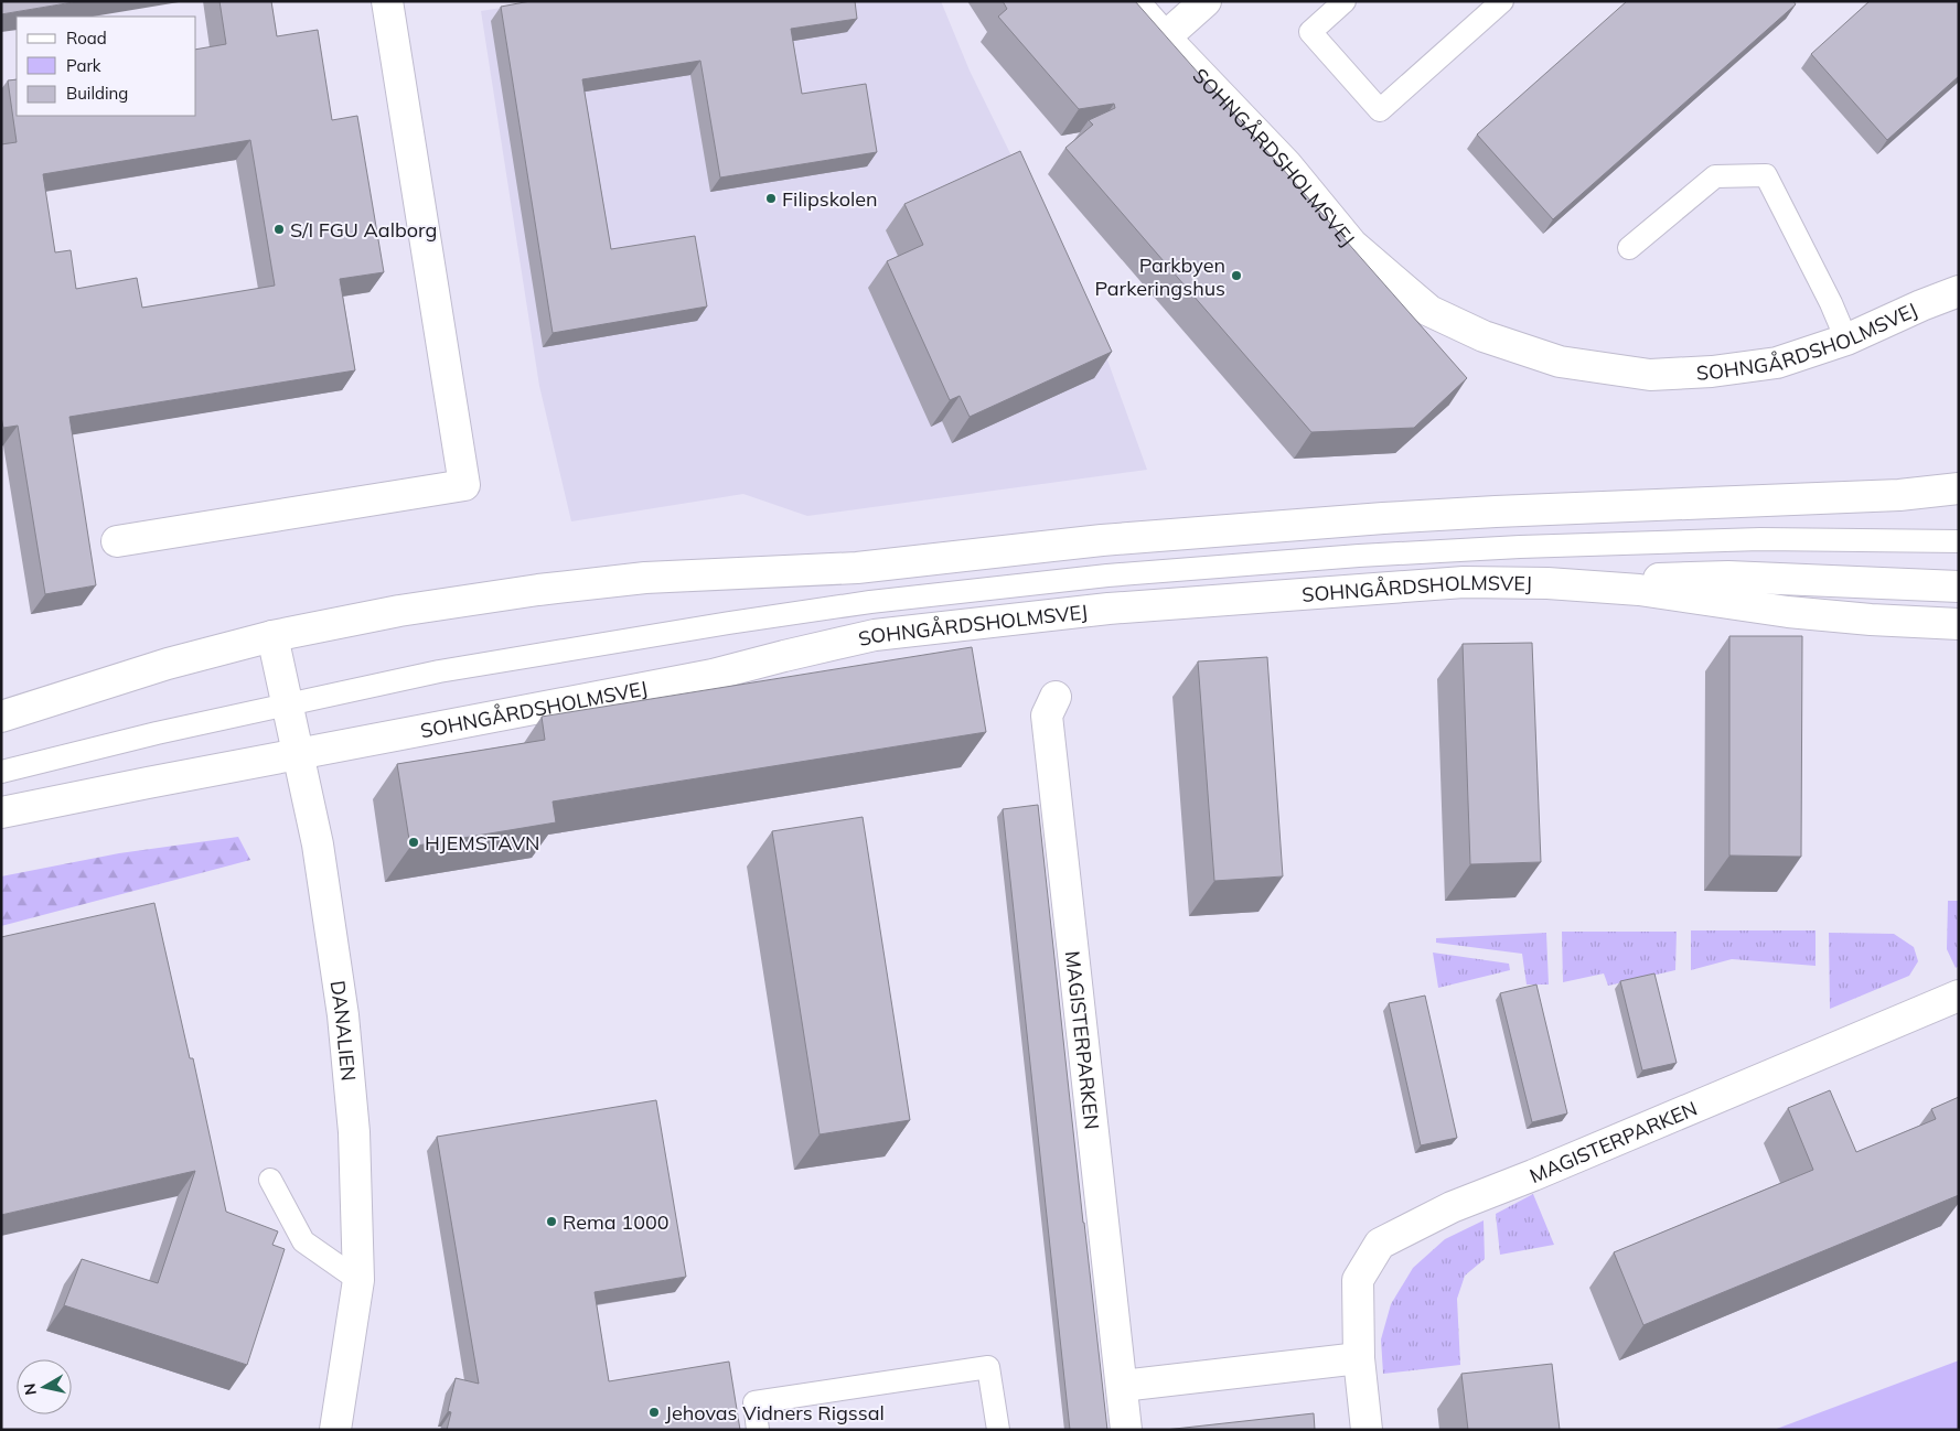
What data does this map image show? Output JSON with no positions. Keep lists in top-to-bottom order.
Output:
{
  "streets": {
    "street": ["SOHNGÅRDSHOLMSVEJ", "DANALIEN", "MAGISTERPARKEN"]
  },
  "crossings": [
    ["SOHNGÅRDSHOLMSVEJ", "DANALIEN"]
  ],
  "places": [
    "Filipskolen",
    "S/I FGU Aalborg",
    "Parkbyen Parkeringshus",
    "HJEMSTAVN",
    "Rema 1000",
    "Jehovas Vidners Rigssal"
  ],
  "legend": ["Road", "Park", "Building"],
  "north": "left"
}
